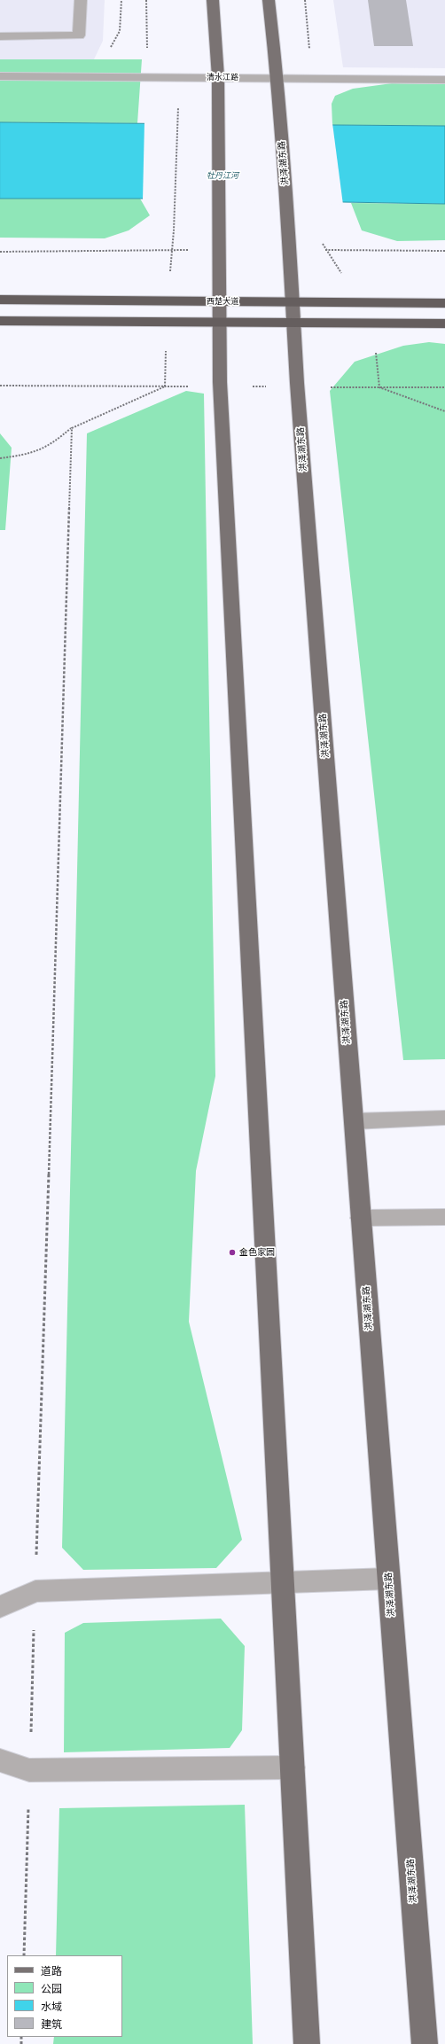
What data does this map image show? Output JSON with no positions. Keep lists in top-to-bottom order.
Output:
{
  "streets": {
    "highway": ["西楚大道"],
    "main road": ["洪泽湖东路"],
    "street": ["清水江路"]
  },
  "crossings": [
    ["清水江路", "洪泽湖东路"],
    ["洪泽湖东路", "西楚大道"]
  ],
  "water": ["牡丹江河"],
  "places": ["金色家园"],
  "legend": [
    "道路",
    "公园",
    "水域",
    "建筑"
  ]
}
